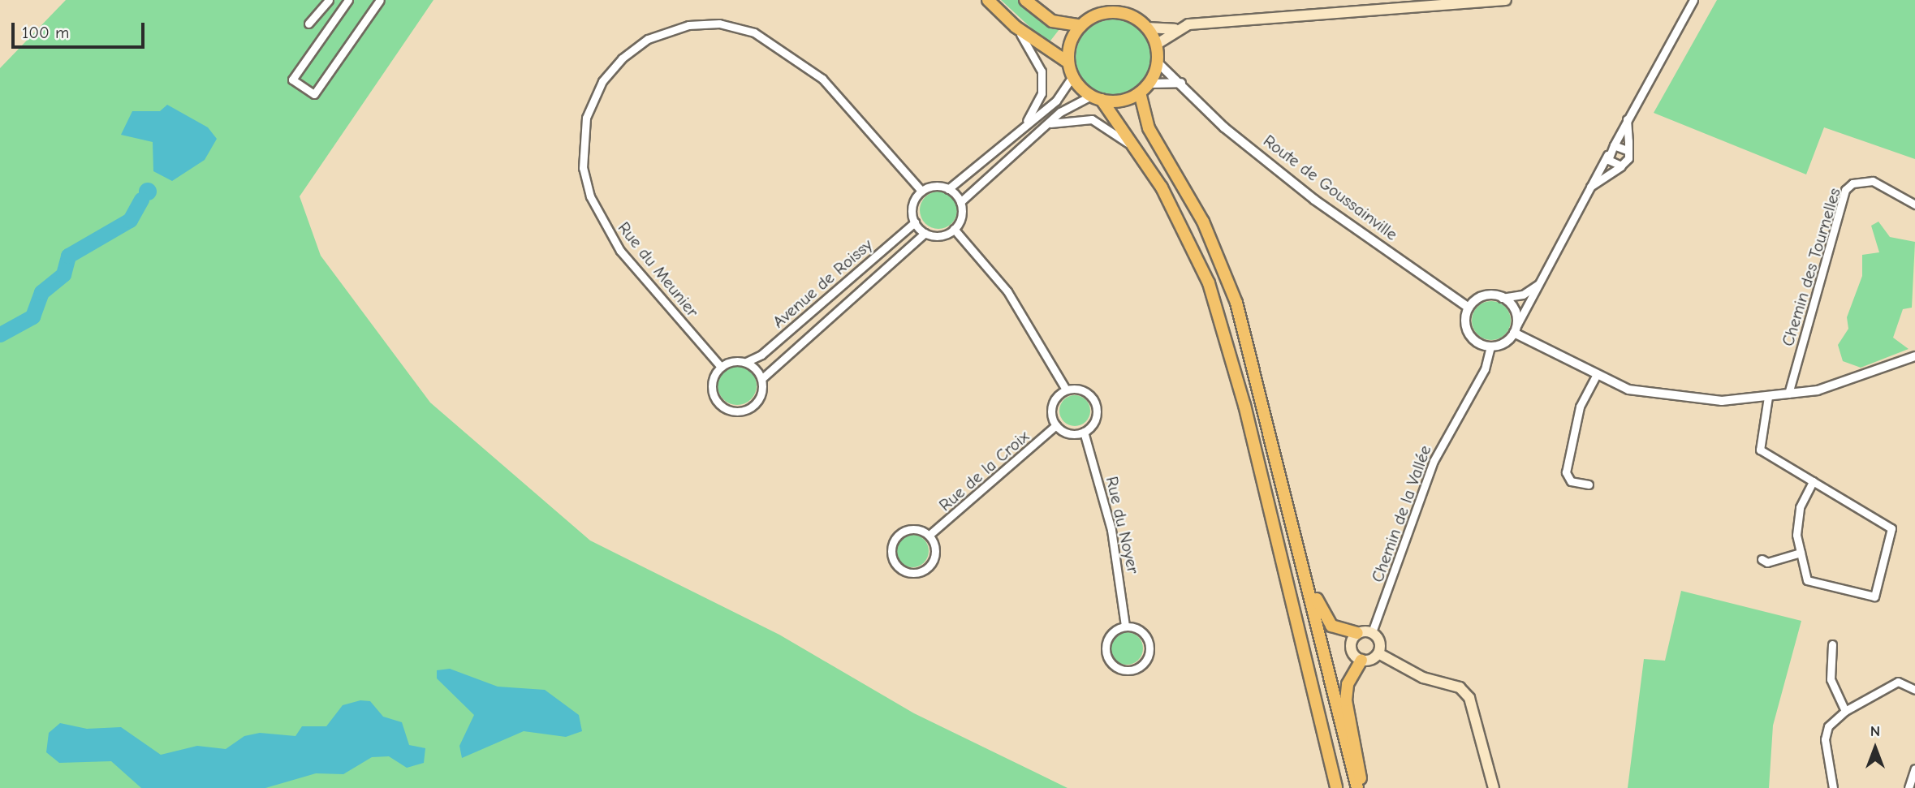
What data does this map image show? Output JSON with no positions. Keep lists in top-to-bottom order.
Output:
{
  "streets": {
    "street": [
      "Route de Goussainville",
      "Chemin des Tournelles",
      "Rue du Meunier",
      "Avenue de Roissy",
      "Rue de la Croix",
      "Chemin de la Vallée",
      "Rue du Noyer"
    ]
  },
  "crossings": [
    ["Route de Goussainville", "Chemin de la Vallée"],
    ["Rue du Meunier", "Avenue de Roissy"],
    ["Rue de la Croix", "Rue du Noyer"]
  ],
  "scale_bar": "100 m",
  "north": "top"
}
